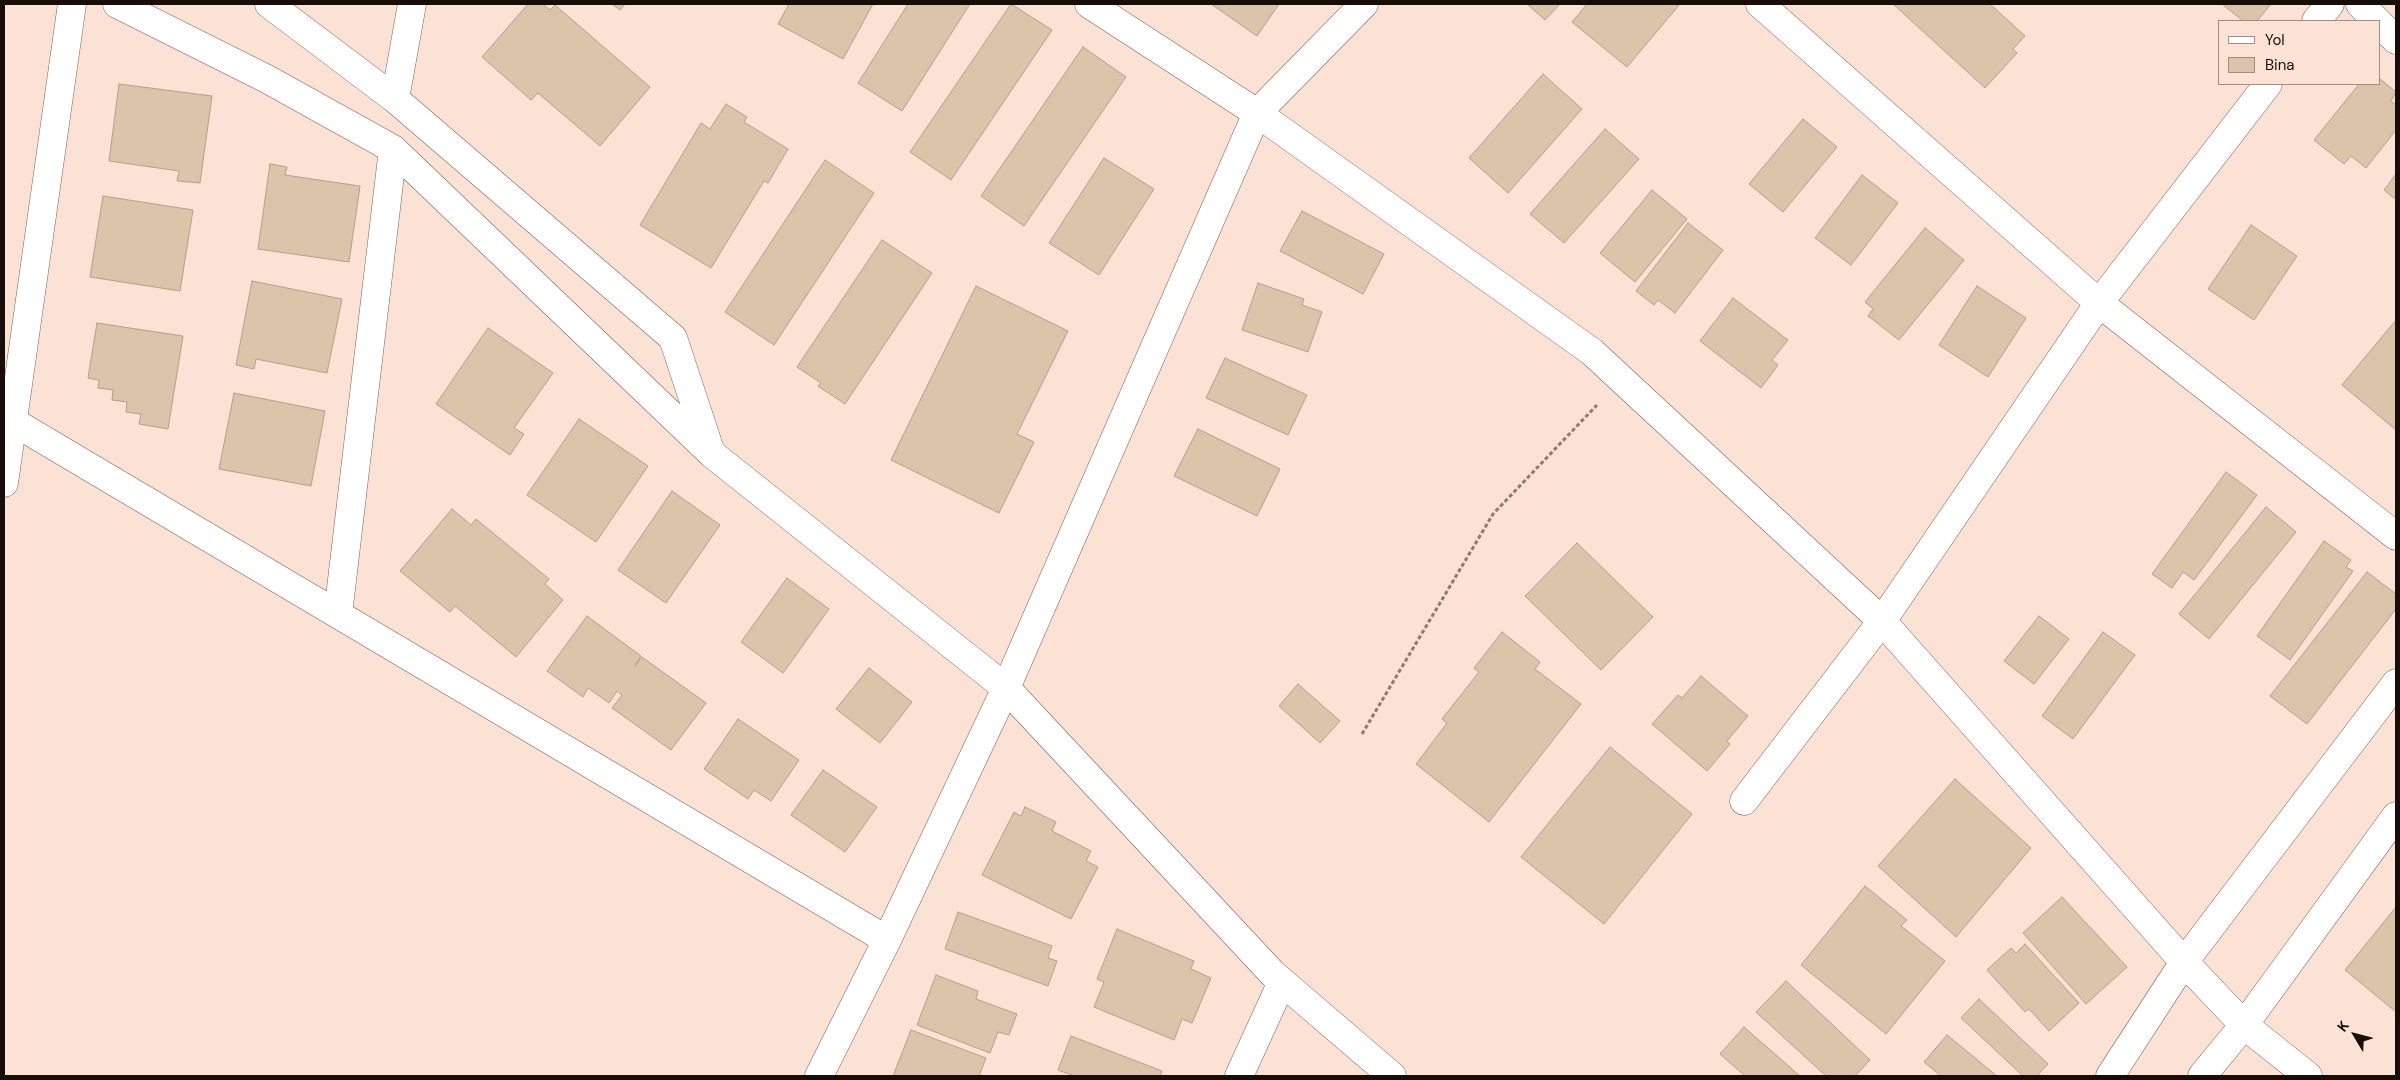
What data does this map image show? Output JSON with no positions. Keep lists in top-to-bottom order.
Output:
{
  "legend": ["Yol", "Bina"],
  "north": "top left"
}
